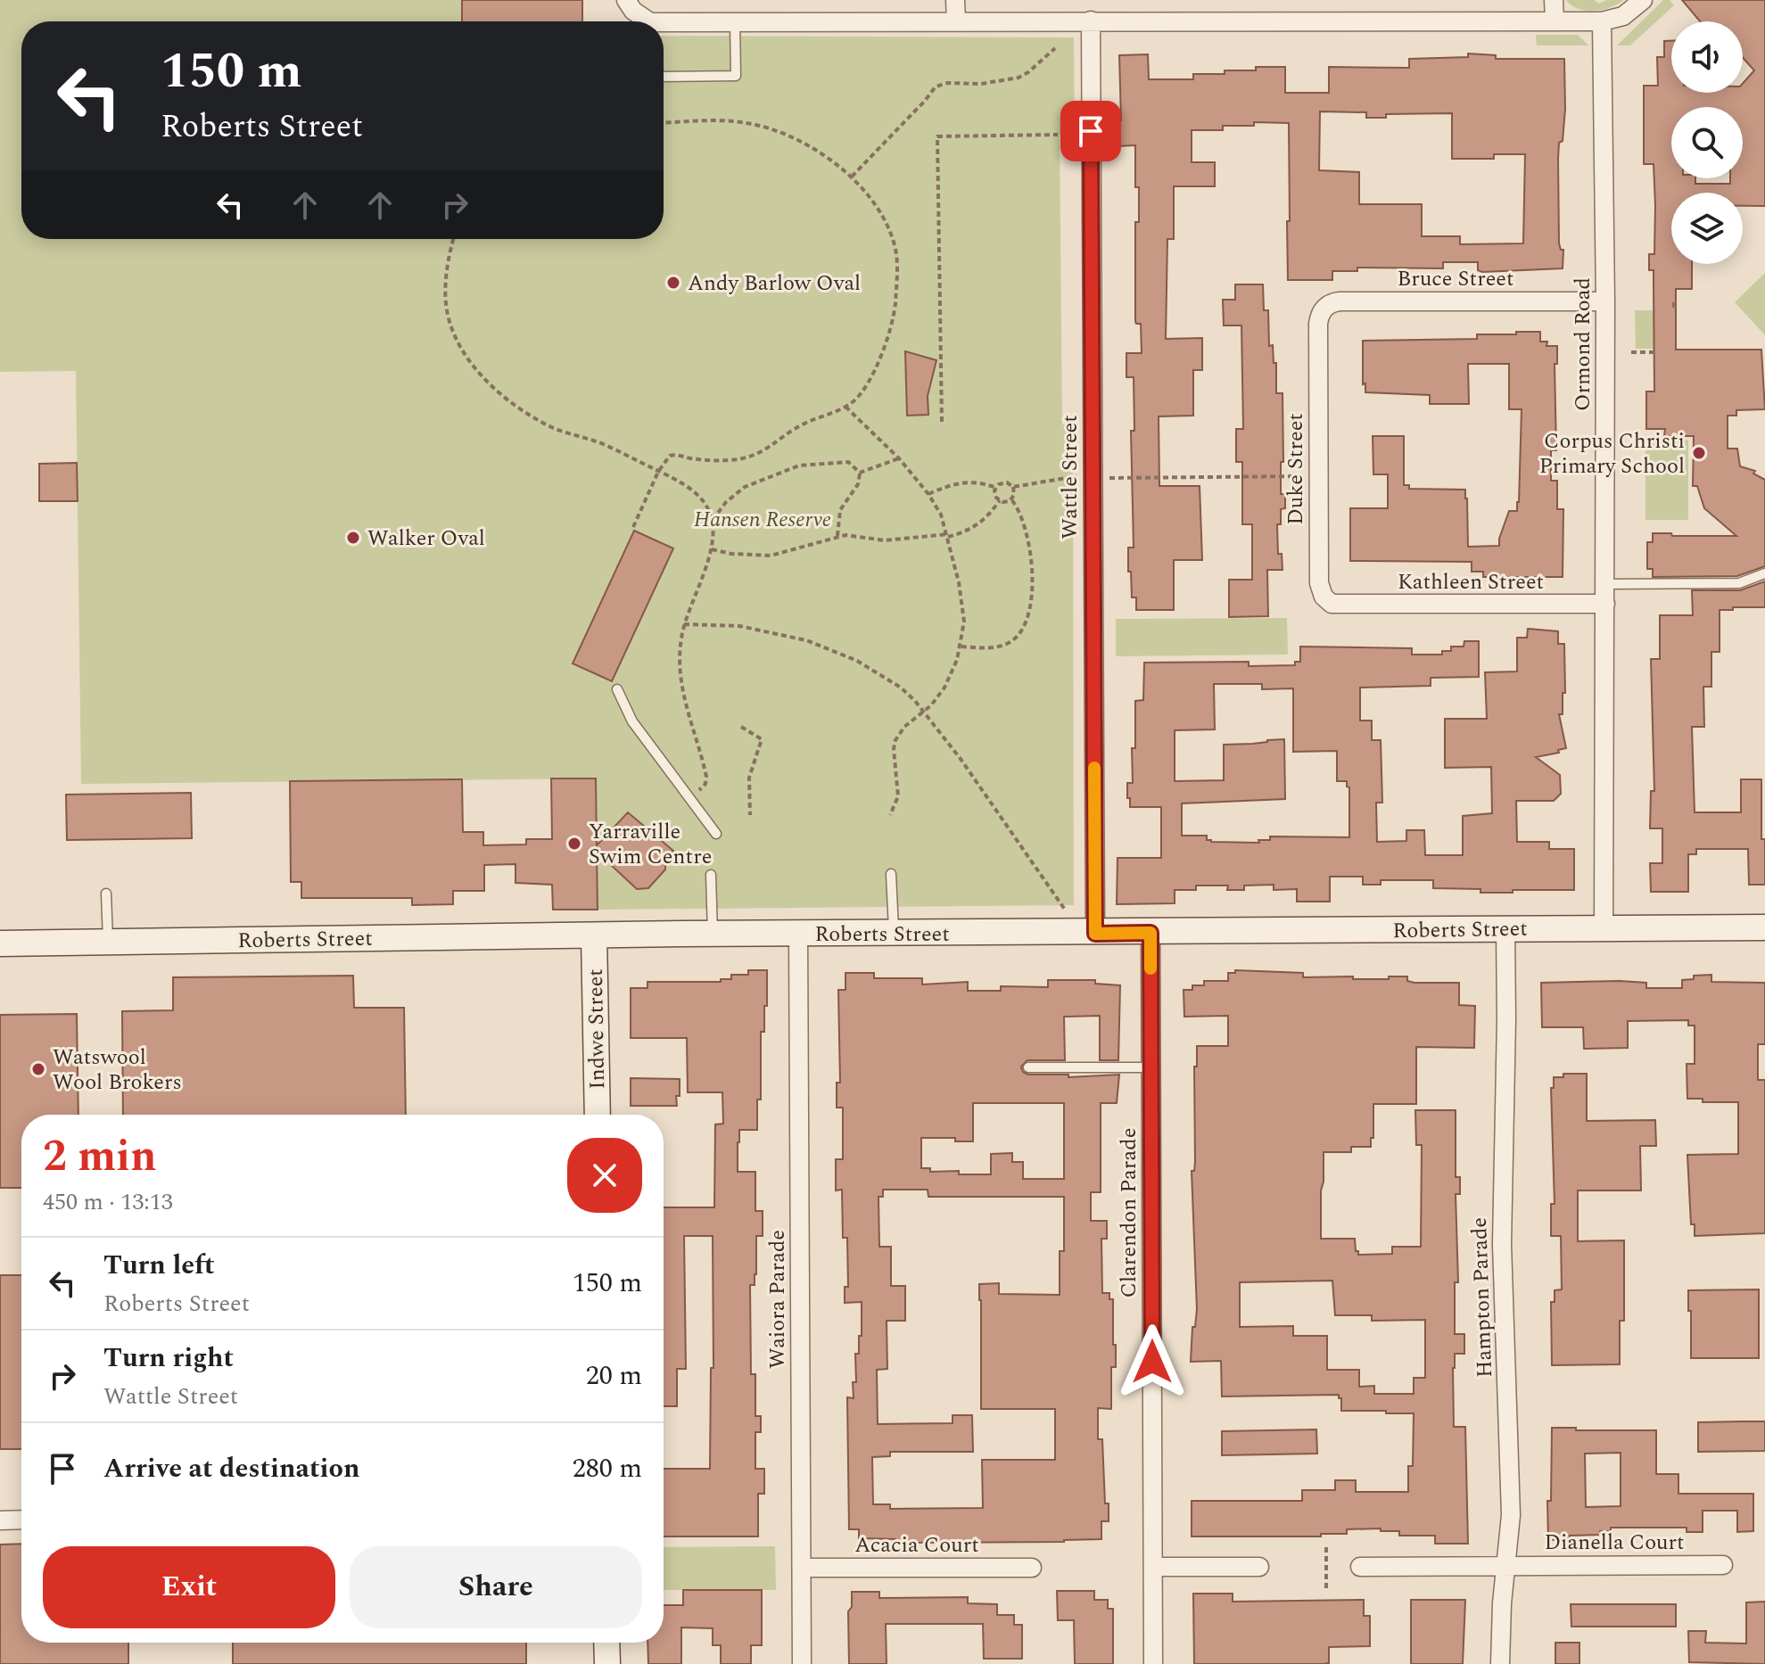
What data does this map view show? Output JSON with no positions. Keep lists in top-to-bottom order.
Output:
{
  "streets": {
    "street": [
      "Bruce Street",
      "Ormond Road",
      "Duke Street",
      "Wattle Street",
      "Kathleen Street",
      "Roberts Street",
      "Indwe Street",
      "Clarendon Parade",
      "Hampton Parade",
      "Waiora Parade",
      "Dianella Court",
      "Acacia Court"
    ]
  },
  "crossings": [
    ["Bruce Street", "Ormond Road"],
    ["Bruce Street", "Duke Street"],
    ["Ormond Road", "Kathleen Street"],
    ["Ormond Road", "Roberts Street"],
    ["Duke Street", "Kathleen Street"],
    ["Wattle Street", "Roberts Street"],
    ["Roberts Street", "Indwe Street"],
    ["Roberts Street", "Clarendon Parade"],
    ["Roberts Street", "Hampton Parade"],
    ["Roberts Street", "Waiora Parade"],
    ["Hampton Parade", "Dianella Court"],
    ["Waiora Parade", "Acacia Court"]
  ],
  "parks": ["Hansen Reserve"],
  "places": [
    "Andy Barlow Oval",
    "Corpus Christi Primary School",
    "Walker Oval",
    "Yarraville Swim Centre",
    "Watswool Wool Brokers"
  ],
  "page": {
    "turn": ["150 m", "Roberts Street"],
    "heading": ["2 min", "450 m · 13:13"],
    "list": [
      {
        "name": "Turn left",
        "note": "Roberts Street",
        "value": "150 m"
      },
      {
        "name": "Turn right",
        "note": "Wattle Street",
        "value": "20 m"
      },
      {
        "name": "Arrive at destination",
        "value": "280 m"
      }
    ],
    "buttons": ["Exit", "Share"]
  }
}
